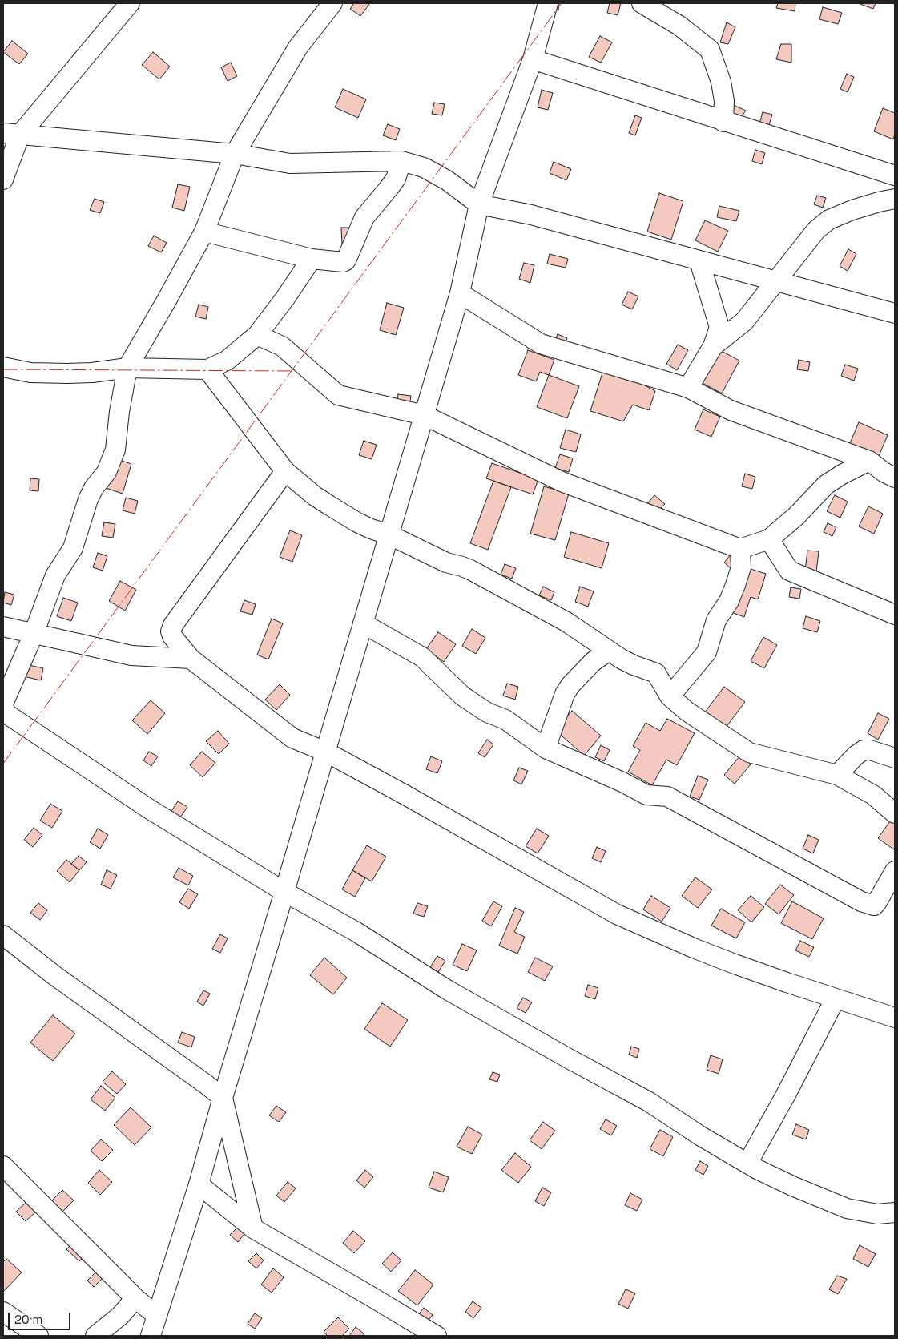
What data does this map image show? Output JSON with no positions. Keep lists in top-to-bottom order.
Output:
{
  "scale_bar": "20 m"
}
